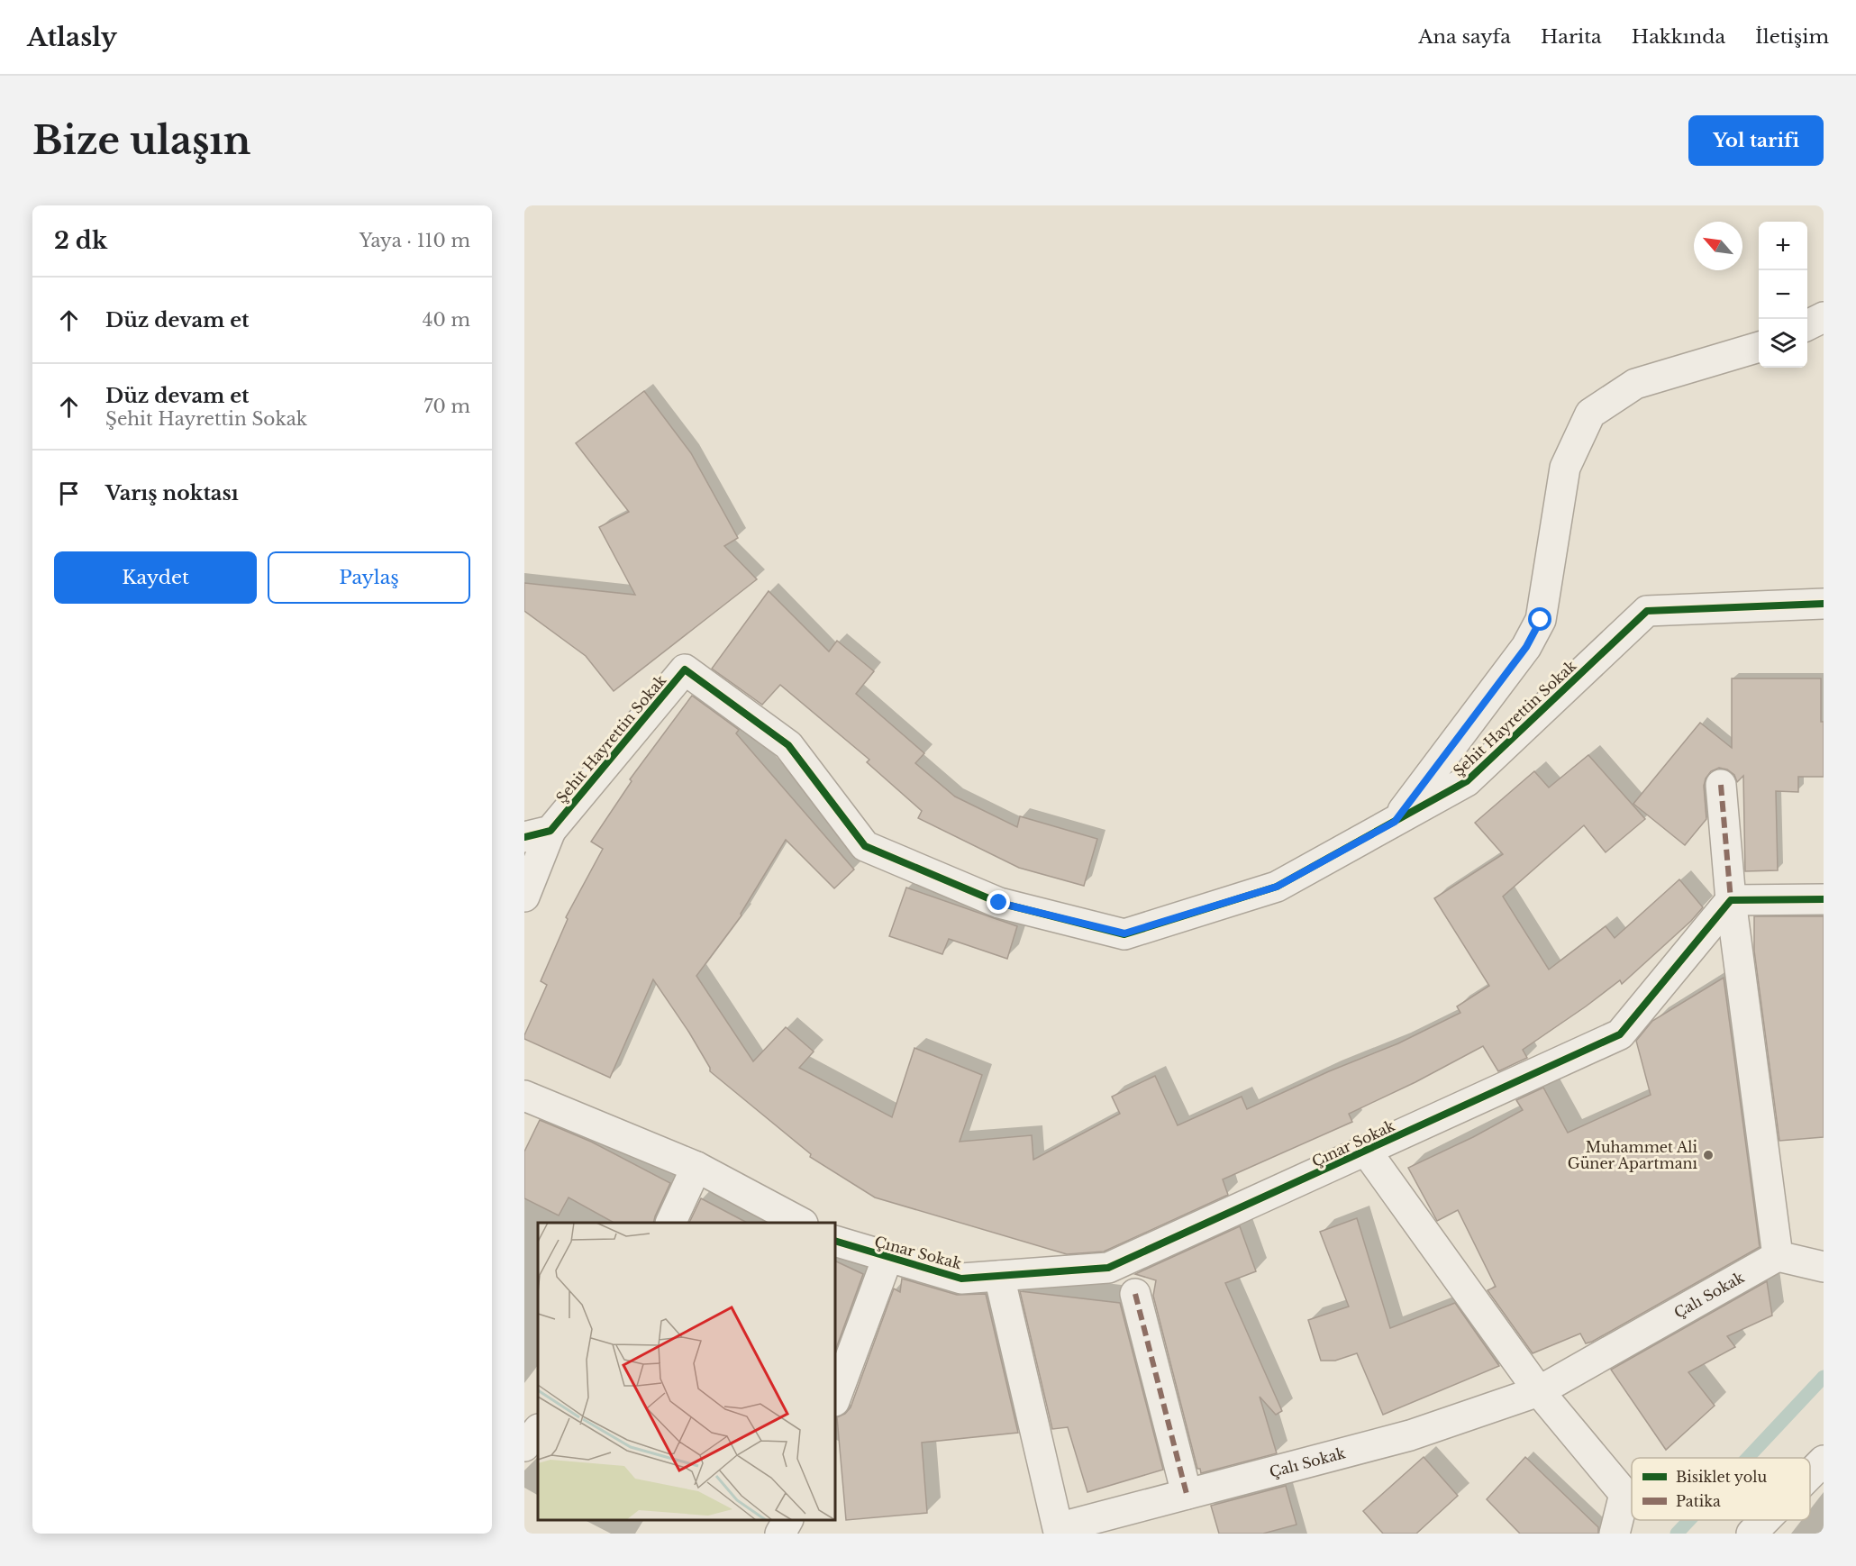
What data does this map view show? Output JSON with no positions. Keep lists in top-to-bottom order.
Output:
{
  "streets": {
    "street": ["Şehit Hayrettin Sokak", "Çınar Sokak", "Çalı Sokak"]
  },
  "crossings": [
    ["Çınar Sokak", "Çalı Sokak"]
  ],
  "places": ["Muhammet Ali Güner Apartmanı"],
  "legend": ["Bisiklet yolu", "Patika"],
  "north": "top left",
  "page": {
    "header": "Atlasly",
    "nav": [
      "Ana sayfa",
      "Harita",
      "Hakkında",
      "İletişim"
    ],
    "buttons": [
      "Yol tarifi",
      ["Kaydet", "Paylaş"]
    ],
    "title": "Bize ulaşın",
    "heading": ["2 dk", "Yaya · 110 m"],
    "map_buttons": ["+", "−"],
    "list": [
      ["Düz devam et", "40 m"],
      ["Düz devam et", "Şehit Hayrettin Sokak", "70 m"],
      "Varış noktası"
    ]
  }
}
